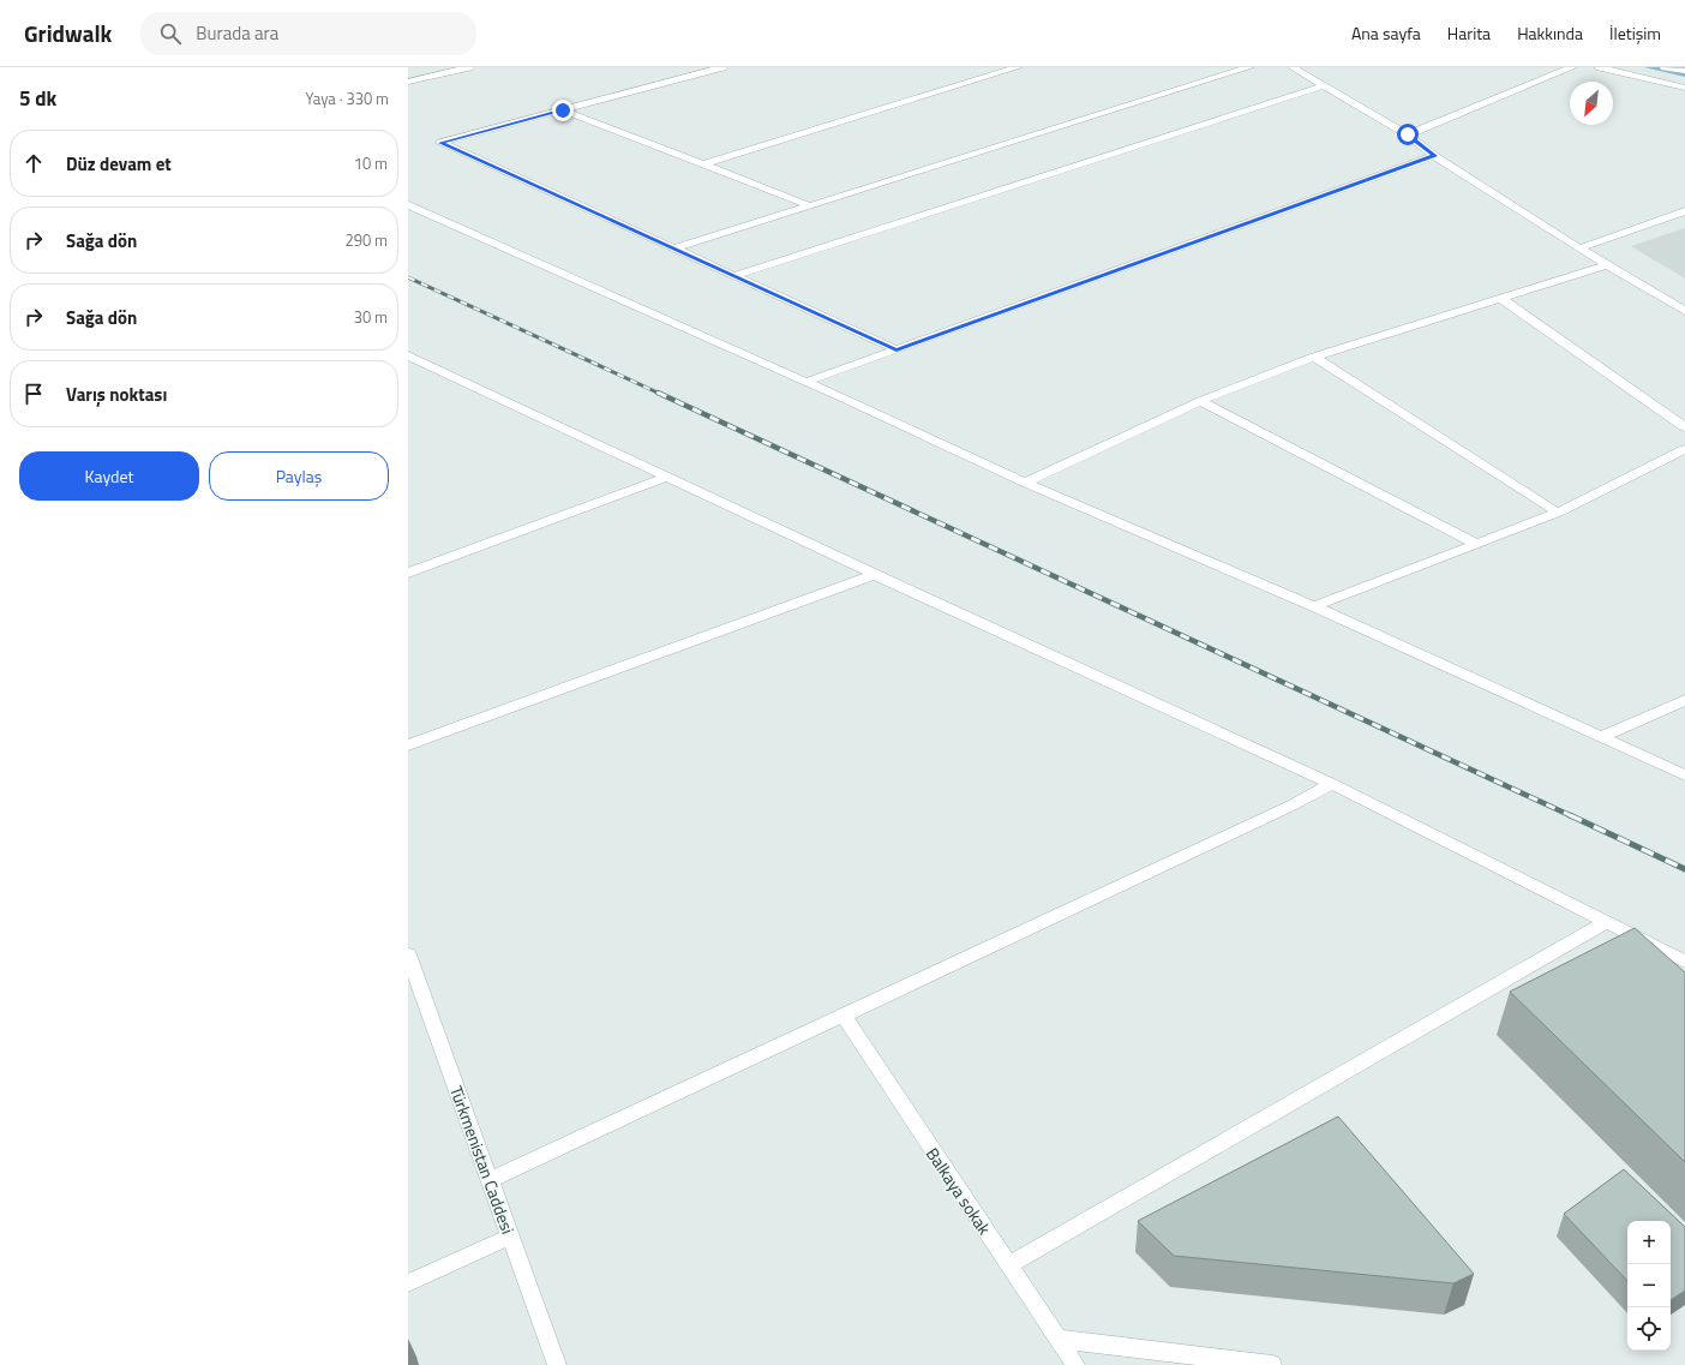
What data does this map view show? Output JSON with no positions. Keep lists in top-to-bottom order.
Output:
{
  "streets": {
    "street": ["Türkmenistan Caddesi", "Balkaya sokak"]
  },
  "north": "bottom left",
  "page": {
    "header": "Gridwalk",
    "search": "Burada ara",
    "nav": [
      "Ana sayfa",
      "Harita",
      "Hakkında",
      "İletişim"
    ],
    "heading": ["5 dk", "Yaya · 330 m"],
    "list": [
      ["Düz devam et", "10 m"],
      ["Sağa dön", "290 m"],
      ["Sağa dön", "30 m"],
      "Varış noktası"
    ],
    "buttons": ["Kaydet", "Paylaş"],
    "map_buttons": ["+", "−"]
  }
}
